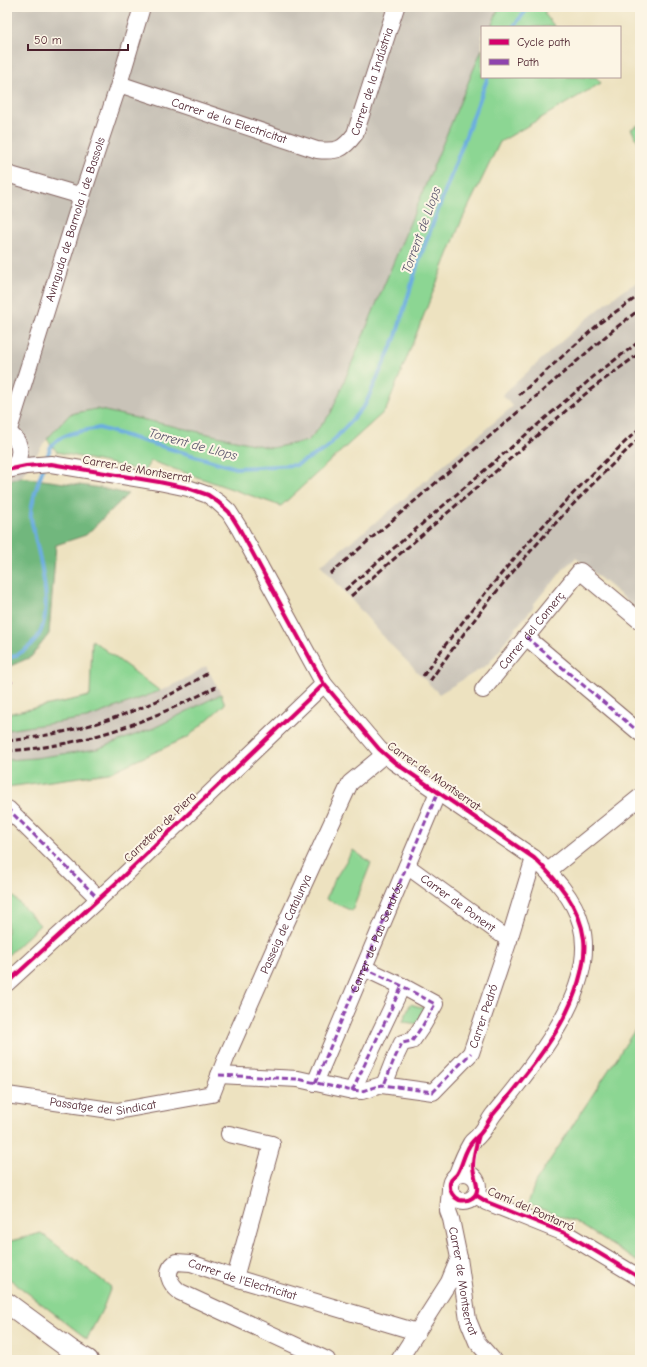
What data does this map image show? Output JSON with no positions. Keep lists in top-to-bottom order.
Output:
{
  "streets": {
    "street": [
      "Carrer de la Indústria",
      "Carrer de la Electricitat",
      "Avinguda de Barnola i de Bassols",
      "Carrer de Montserrat",
      "Carrer del Comerç",
      "Carretera de Piera",
      "Carrer de Ponent",
      "Passeig de Catalunya",
      "Carrer de Pau Sendrós",
      "Carrer Pedró",
      "Passatge del Sindicat",
      "Camí del Pontarró",
      "Carrer de l'Electricitat"
    ]
  },
  "crossings": [
    ["Carrer de la Indústria", "Carrer de la Electricitat"],
    ["Carrer de la Electricitat", "Avinguda de Barnola i de Bassols"],
    ["Carrer de Montserrat", "Carretera de Piera"],
    ["Carrer de Montserrat", "Passeig de Catalunya"],
    ["Carrer de Montserrat", "Carrer de Pau Sendrós"],
    ["Carrer de Montserrat", "Carrer Pedró"],
    ["Carrer de Montserrat", "Camí del Pontarró"],
    ["Carrer de Ponent", "Carrer de Pau Sendrós"],
    ["Carrer de Ponent", "Carrer Pedró"],
    ["Passeig de Catalunya", "Carrer Pedró"],
    ["Passeig de Catalunya", "Passatge del Sindicat"],
    ["Carrer de Pau Sendrós", "Carrer Pedró"]
  ],
  "water": ["Torrent de Llops"],
  "legend": ["Cycle path", "Path"],
  "scale_bar": "50 m"
}
